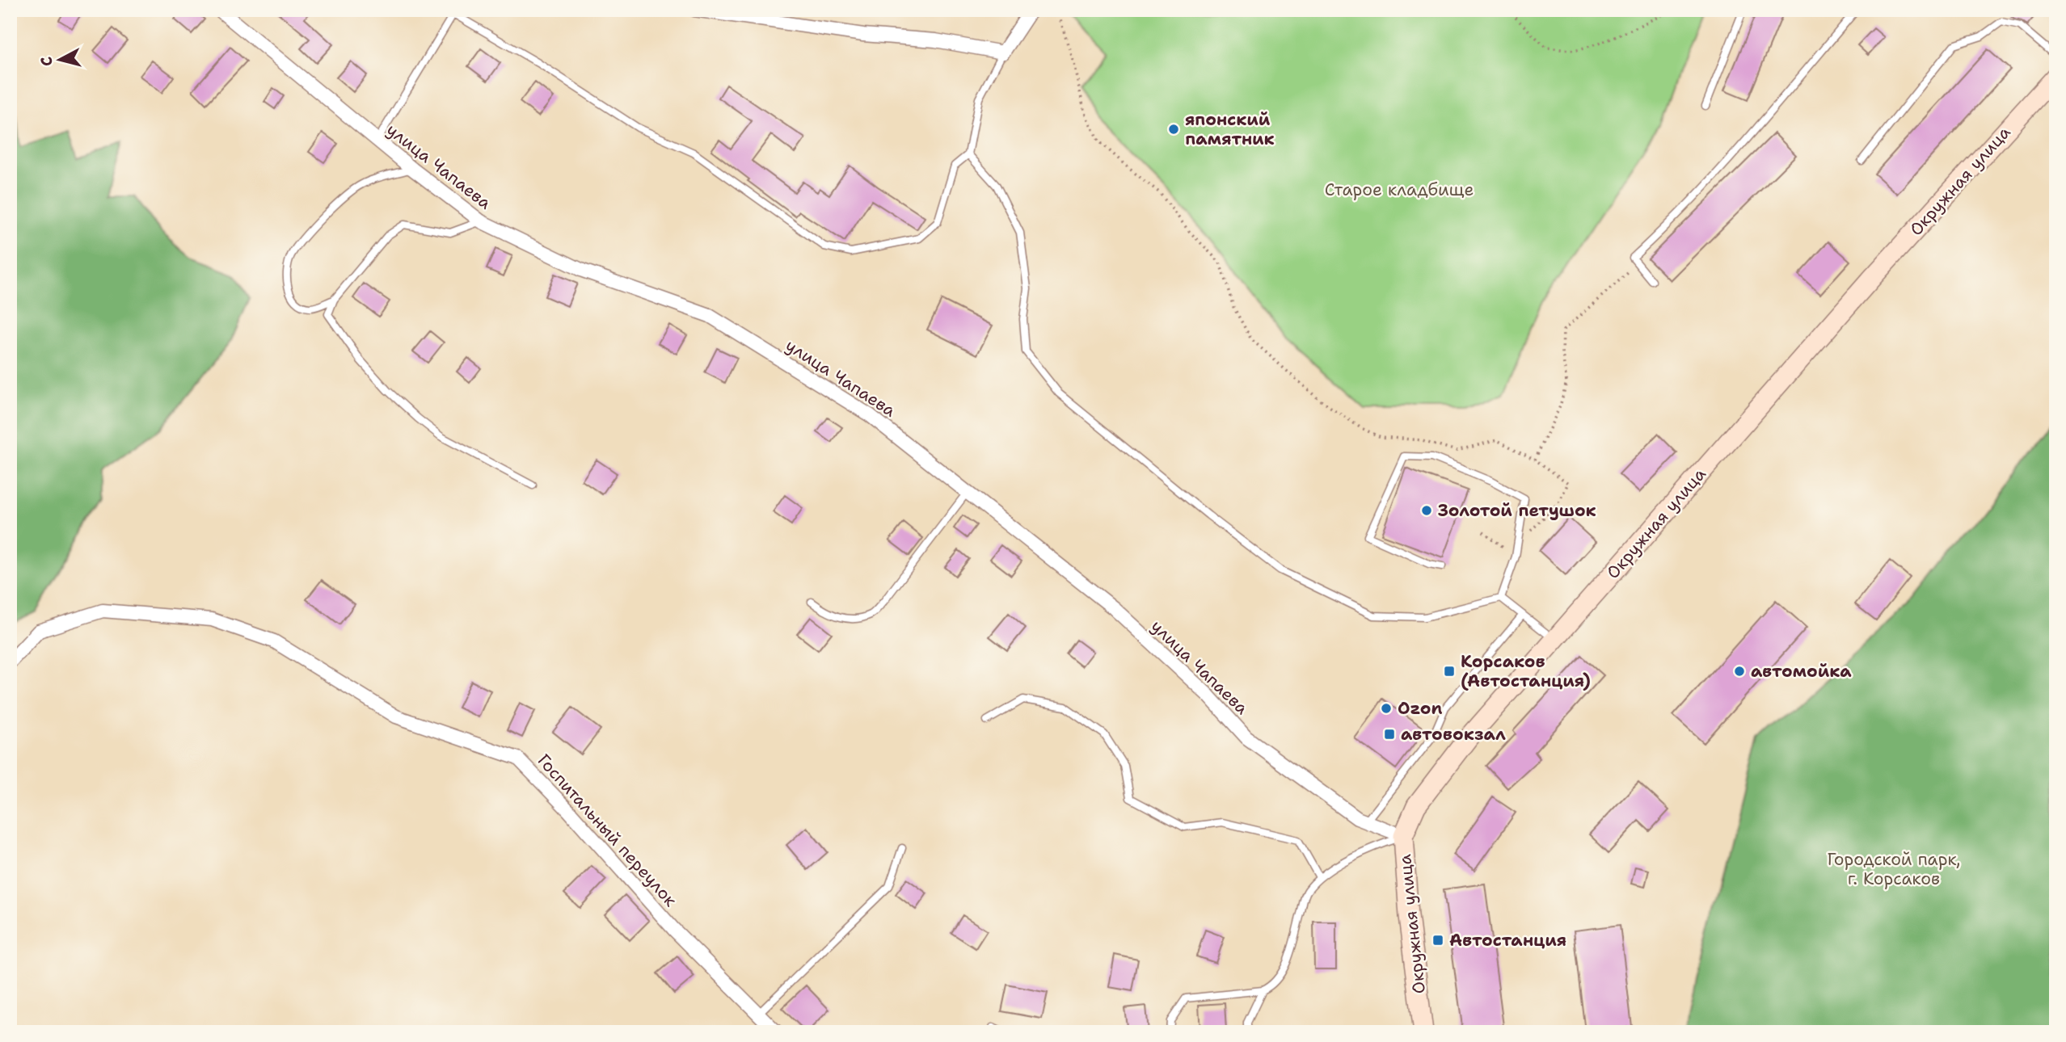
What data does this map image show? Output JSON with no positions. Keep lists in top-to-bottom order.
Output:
{
  "streets": {
    "main road": ["Окружная улица"],
    "street": ["улица Чапаева", "Госпитальный переулок"]
  },
  "crossings": [
    ["улица Чапаева", "Окружная улица"]
  ],
  "parks": ["Старое кладбище", "Городской парк, г. Корсаков"],
  "places": {
    "other": [
      "японский памятник",
      "Золотой петушок",
      "автомойка",
      "Ozon"
    ],
    "transit": ["Корсаков (Автостанция)", "автовокзал", "Автостанция"]
  },
  "north": "left"
}
